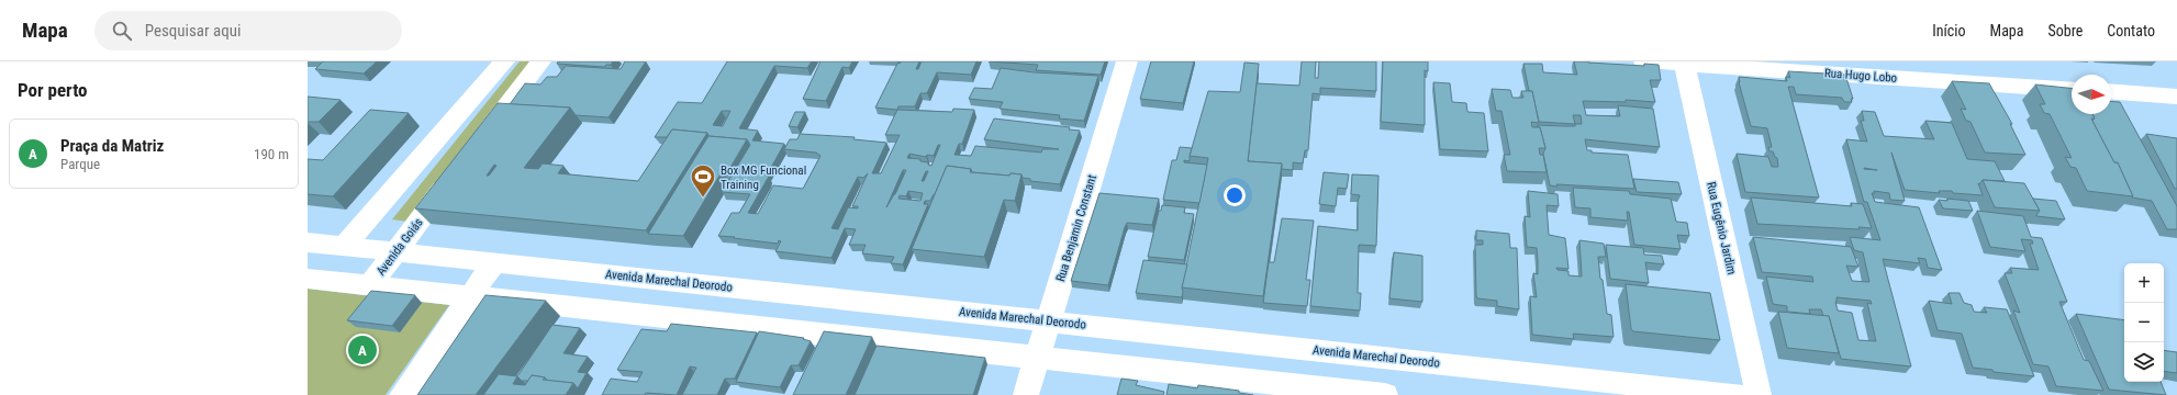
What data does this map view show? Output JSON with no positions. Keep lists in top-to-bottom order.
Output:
{
  "streets": {
    "street": [
      "Rua Hugo Lobo",
      "Rua Benjamin Constant",
      "Rua Eugênio Jardim",
      "Avenida Goiás",
      "Avenida Marechal Deorodo"
    ]
  },
  "crossings": [
    ["Rua Hugo Lobo", "Rua Eugênio Jardim"],
    ["Rua Benjamin Constant", "Avenida Marechal Deorodo"],
    ["Avenida Goiás", "Avenida Marechal Deorodo"]
  ],
  "places": {
    "sports": ["Box MG Funcional Training"]
  },
  "north": "right",
  "page": {
    "header": "Mapa",
    "search": "Pesquisar aqui",
    "nav": [
      "Início",
      "Mapa",
      "Sobre",
      "Contato"
    ],
    "heading": "Por perto",
    "list": [
      {
        "mark": "A",
        "name": "Praça da Matriz",
        "note": "Parque",
        "value": "190 m"
      }
    ],
    "map_buttons": ["+", "−"],
    "pins": "A"
  }
}
